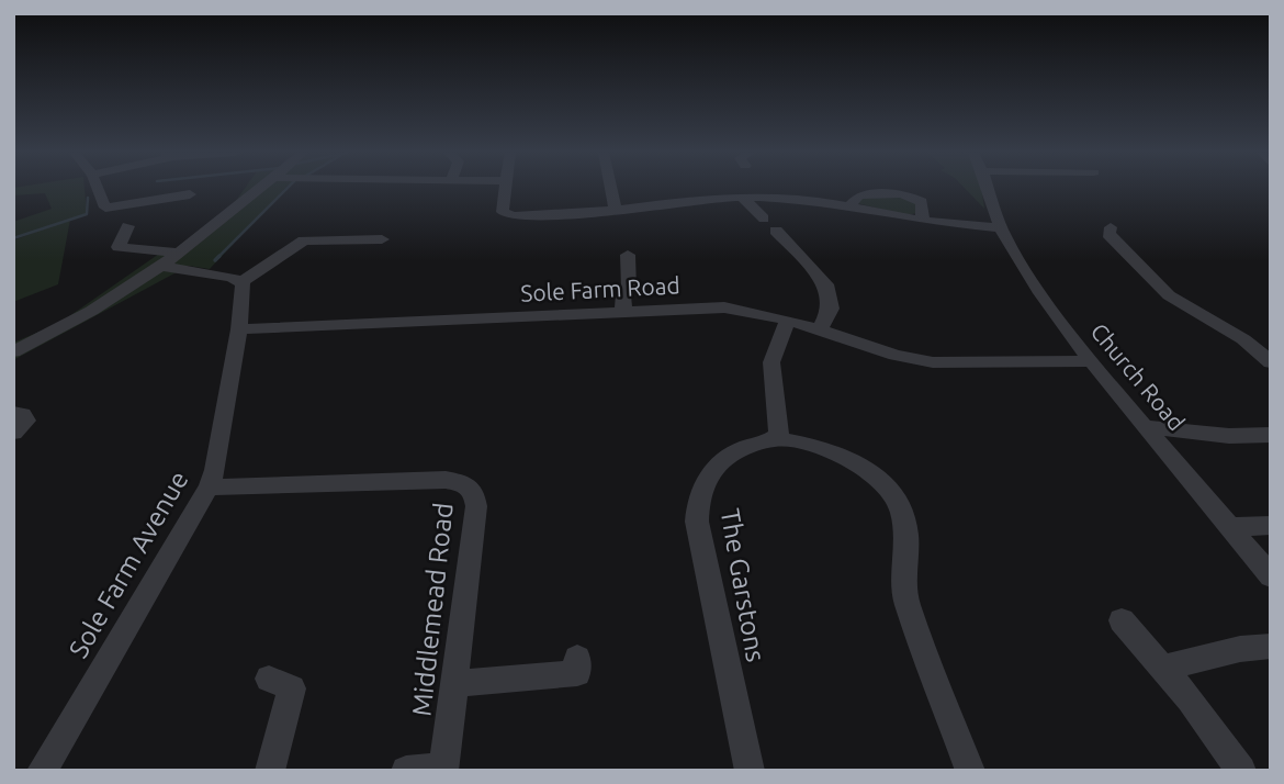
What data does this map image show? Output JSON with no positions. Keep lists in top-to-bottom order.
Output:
{
  "streets": {
    "street": [
      "Sole Farm Road",
      "Church Road",
      "Sole Farm Avenue",
      "The Garstons",
      "Middlemead Road"
    ]
  },
  "crossings": [
    ["Sole Farm Road", "Church Road"],
    ["Sole Farm Road", "Sole Farm Avenue"],
    ["Sole Farm Avenue", "Middlemead Road"]
  ]
}
